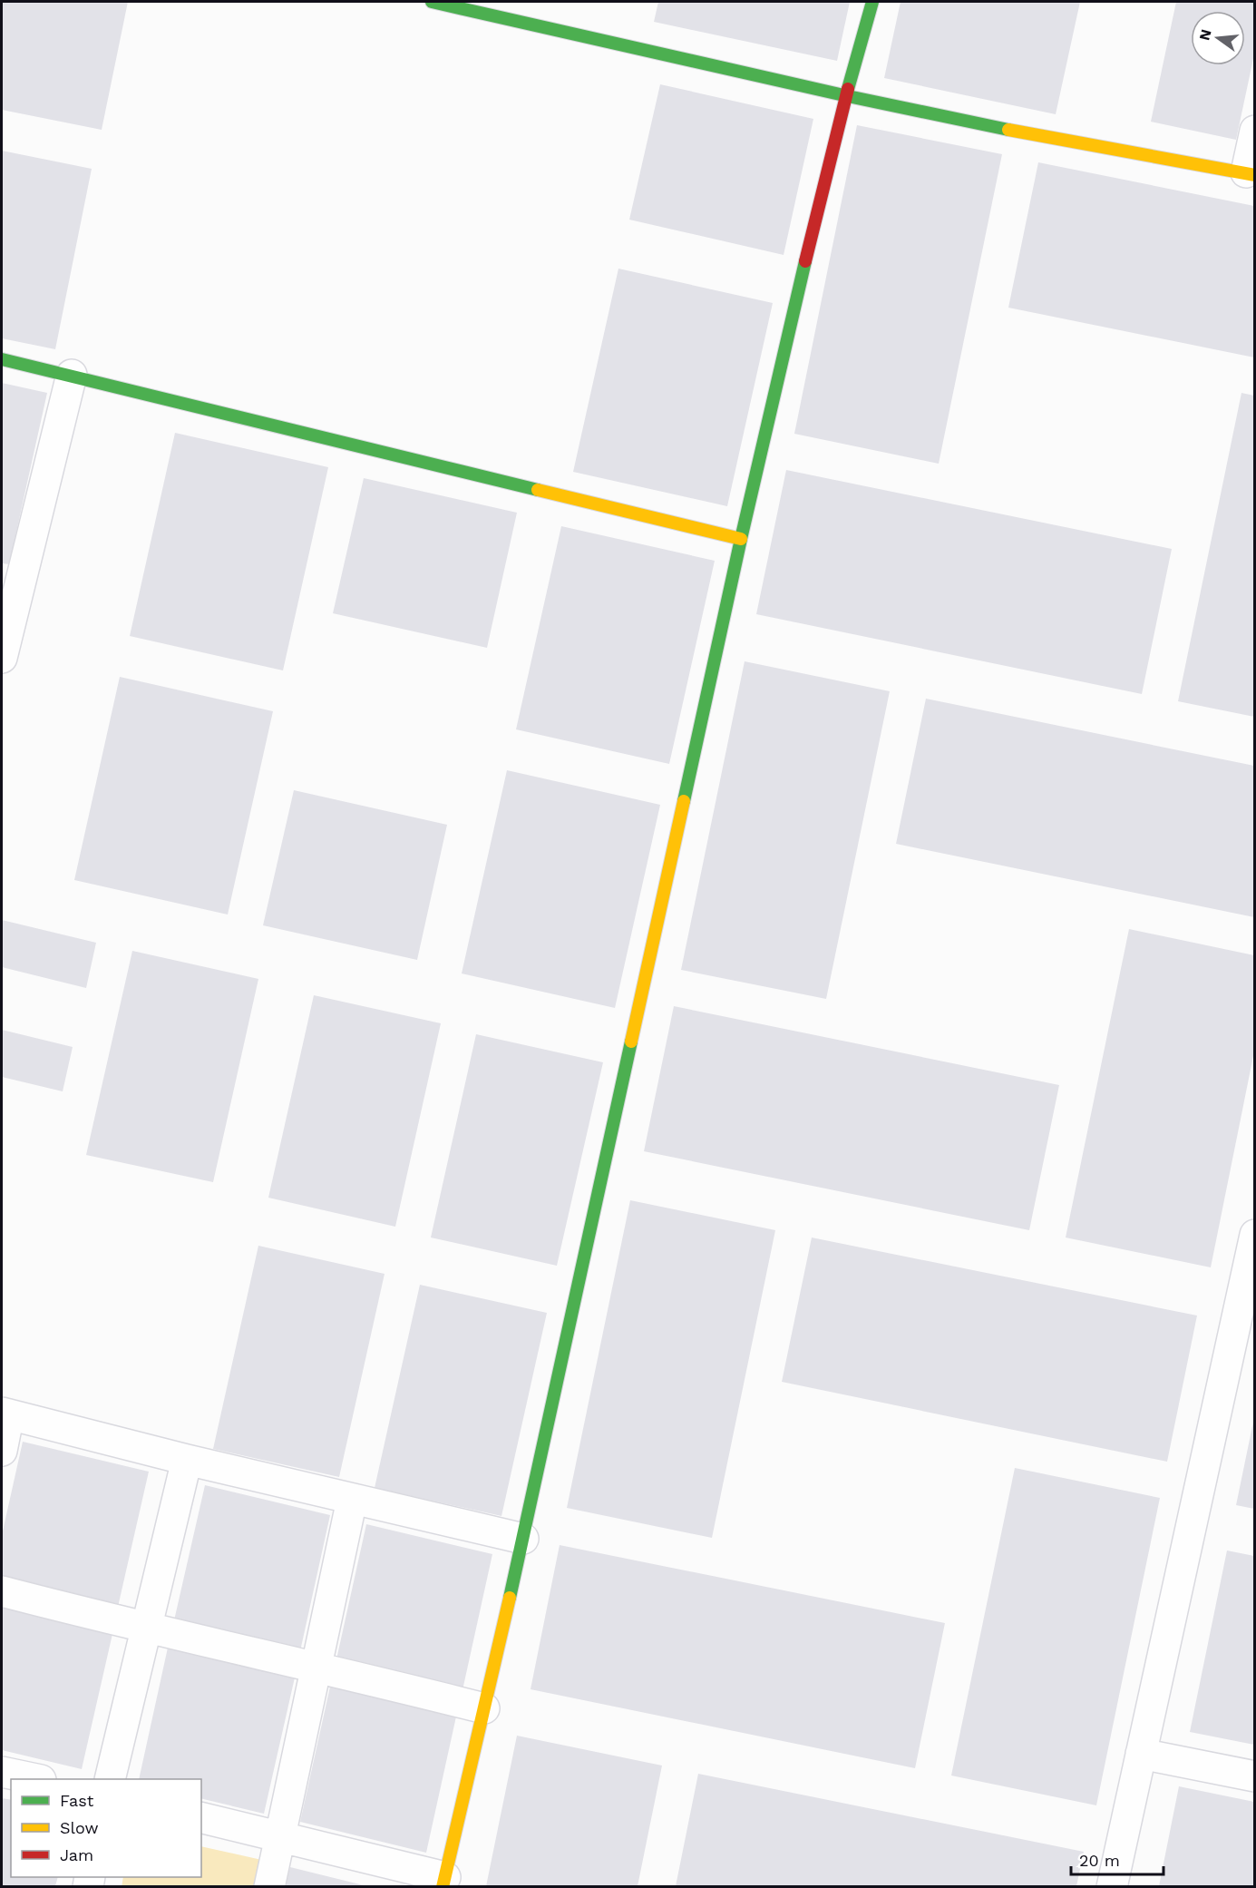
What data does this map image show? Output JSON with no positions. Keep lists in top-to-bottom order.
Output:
{
  "legend": ["Fast", "Slow", "Jam"],
  "scale_bar": "20 m",
  "north": "left"
}
